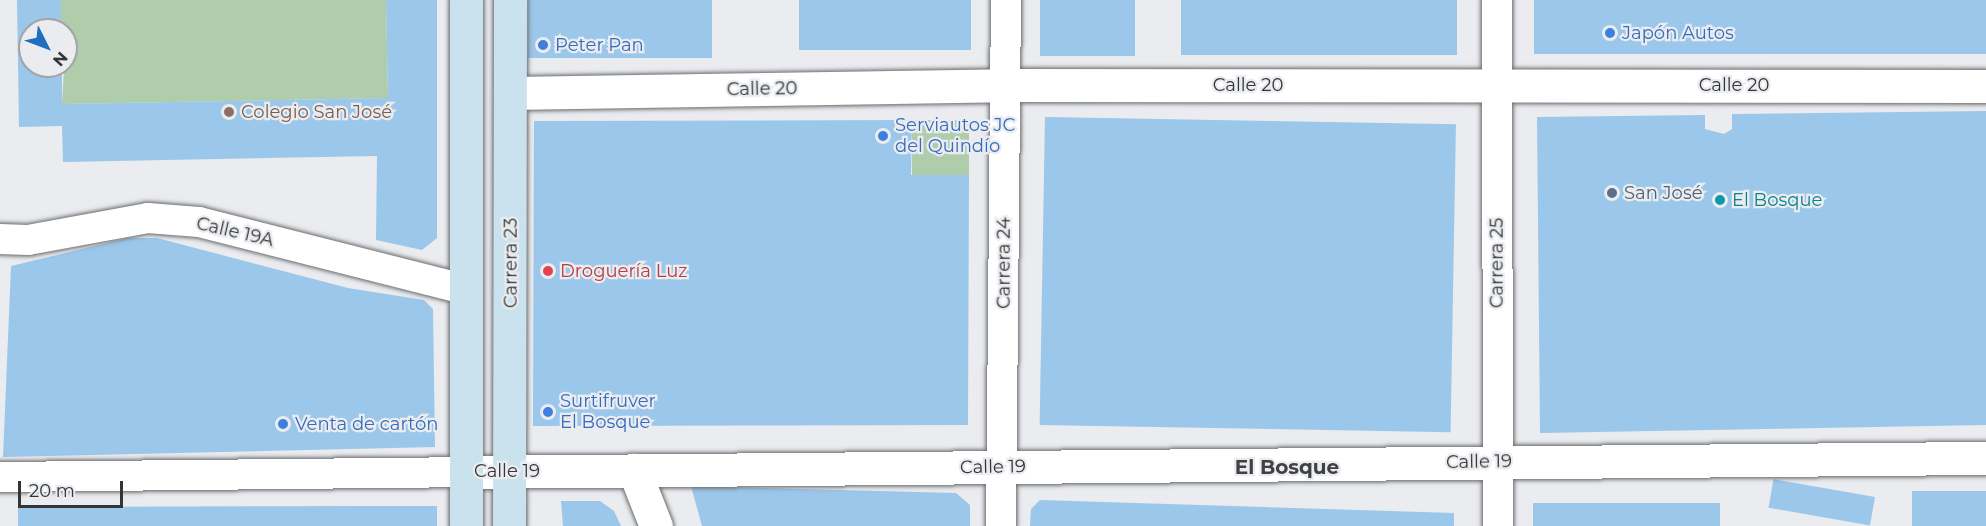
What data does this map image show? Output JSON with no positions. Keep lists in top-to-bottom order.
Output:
{
  "streets": {
    "main road": ["Carrera 23"],
    "street": [
      "Calle 20",
      "Calle 19A",
      "Carrera 24",
      "Carrera 25",
      "Calle 19"
    ]
  },
  "crossings": [
    ["Calle 20", "Carrera 23"],
    ["Calle 20", "Carrera 24"],
    ["Calle 20", "Carrera 25"],
    ["Carrera 23", "Calle 19"],
    ["Carrera 24", "Calle 19"],
    ["Carrera 25", "Calle 19"]
  ],
  "districts": ["El Bosque"],
  "places": [
    "Japón Autos",
    "Peter Pan",
    "Colegio San José",
    "Serviautos JC del Quindío",
    "San José",
    "El Bosque",
    "Droguería Luz",
    "Surtifruver El Bosque",
    "Venta de cartón"
  ],
  "scale_bar": "20 m",
  "north": "bottom right"
}
